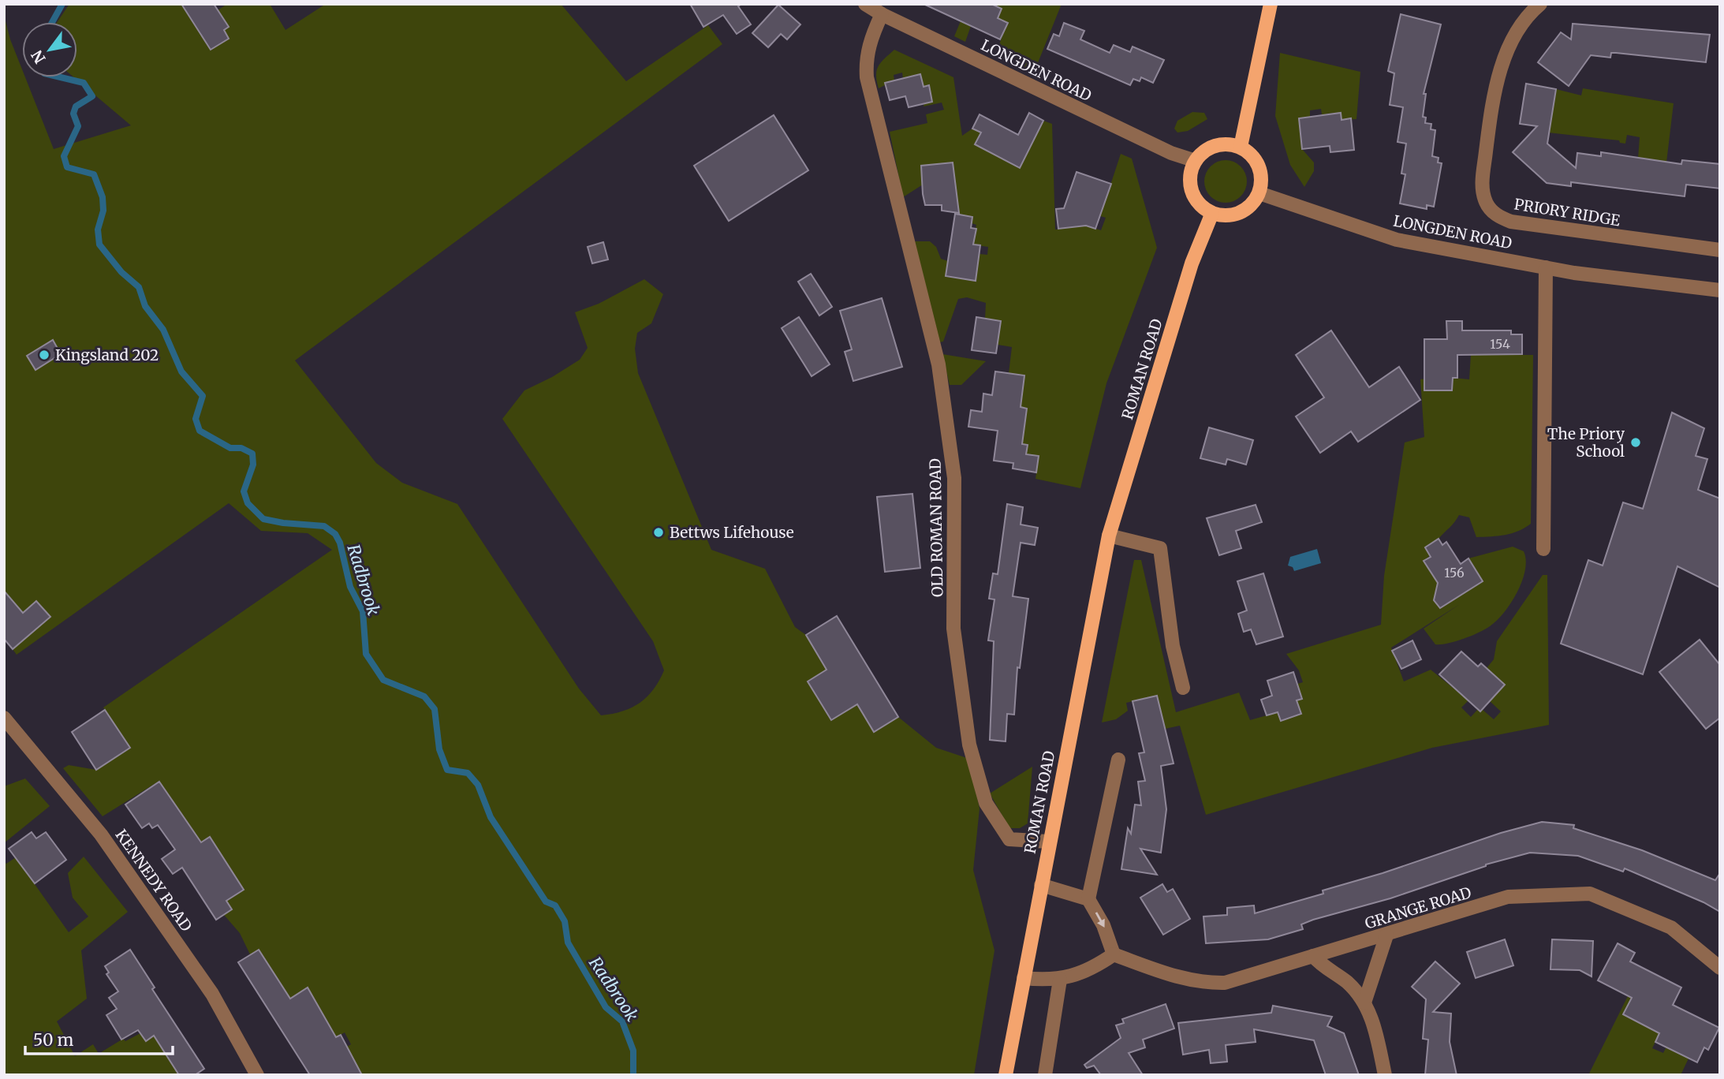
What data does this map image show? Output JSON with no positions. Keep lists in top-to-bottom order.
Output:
{
  "streets": {
    "main road": ["ROMAN ROAD"],
    "street": [
      "LONGDEN ROAD",
      "PRIORY RIDGE",
      "OLD ROMAN ROAD",
      "KENNEDY ROAD",
      "GRANGE ROAD"
    ]
  },
  "crossings": [
    ["LONGDEN ROAD", "ROMAN ROAD"],
    ["LONGDEN ROAD", "OLD ROMAN ROAD"],
    ["ROMAN ROAD", "OLD ROMAN ROAD"]
  ],
  "water": ["Radbrook"],
  "places": ["Kingsland 202", "The Priory School", "Bettws Lifehouse"],
  "house_numbers": ["154", "156"],
  "scale_bar": "50 m",
  "north": "bottom left"
}
